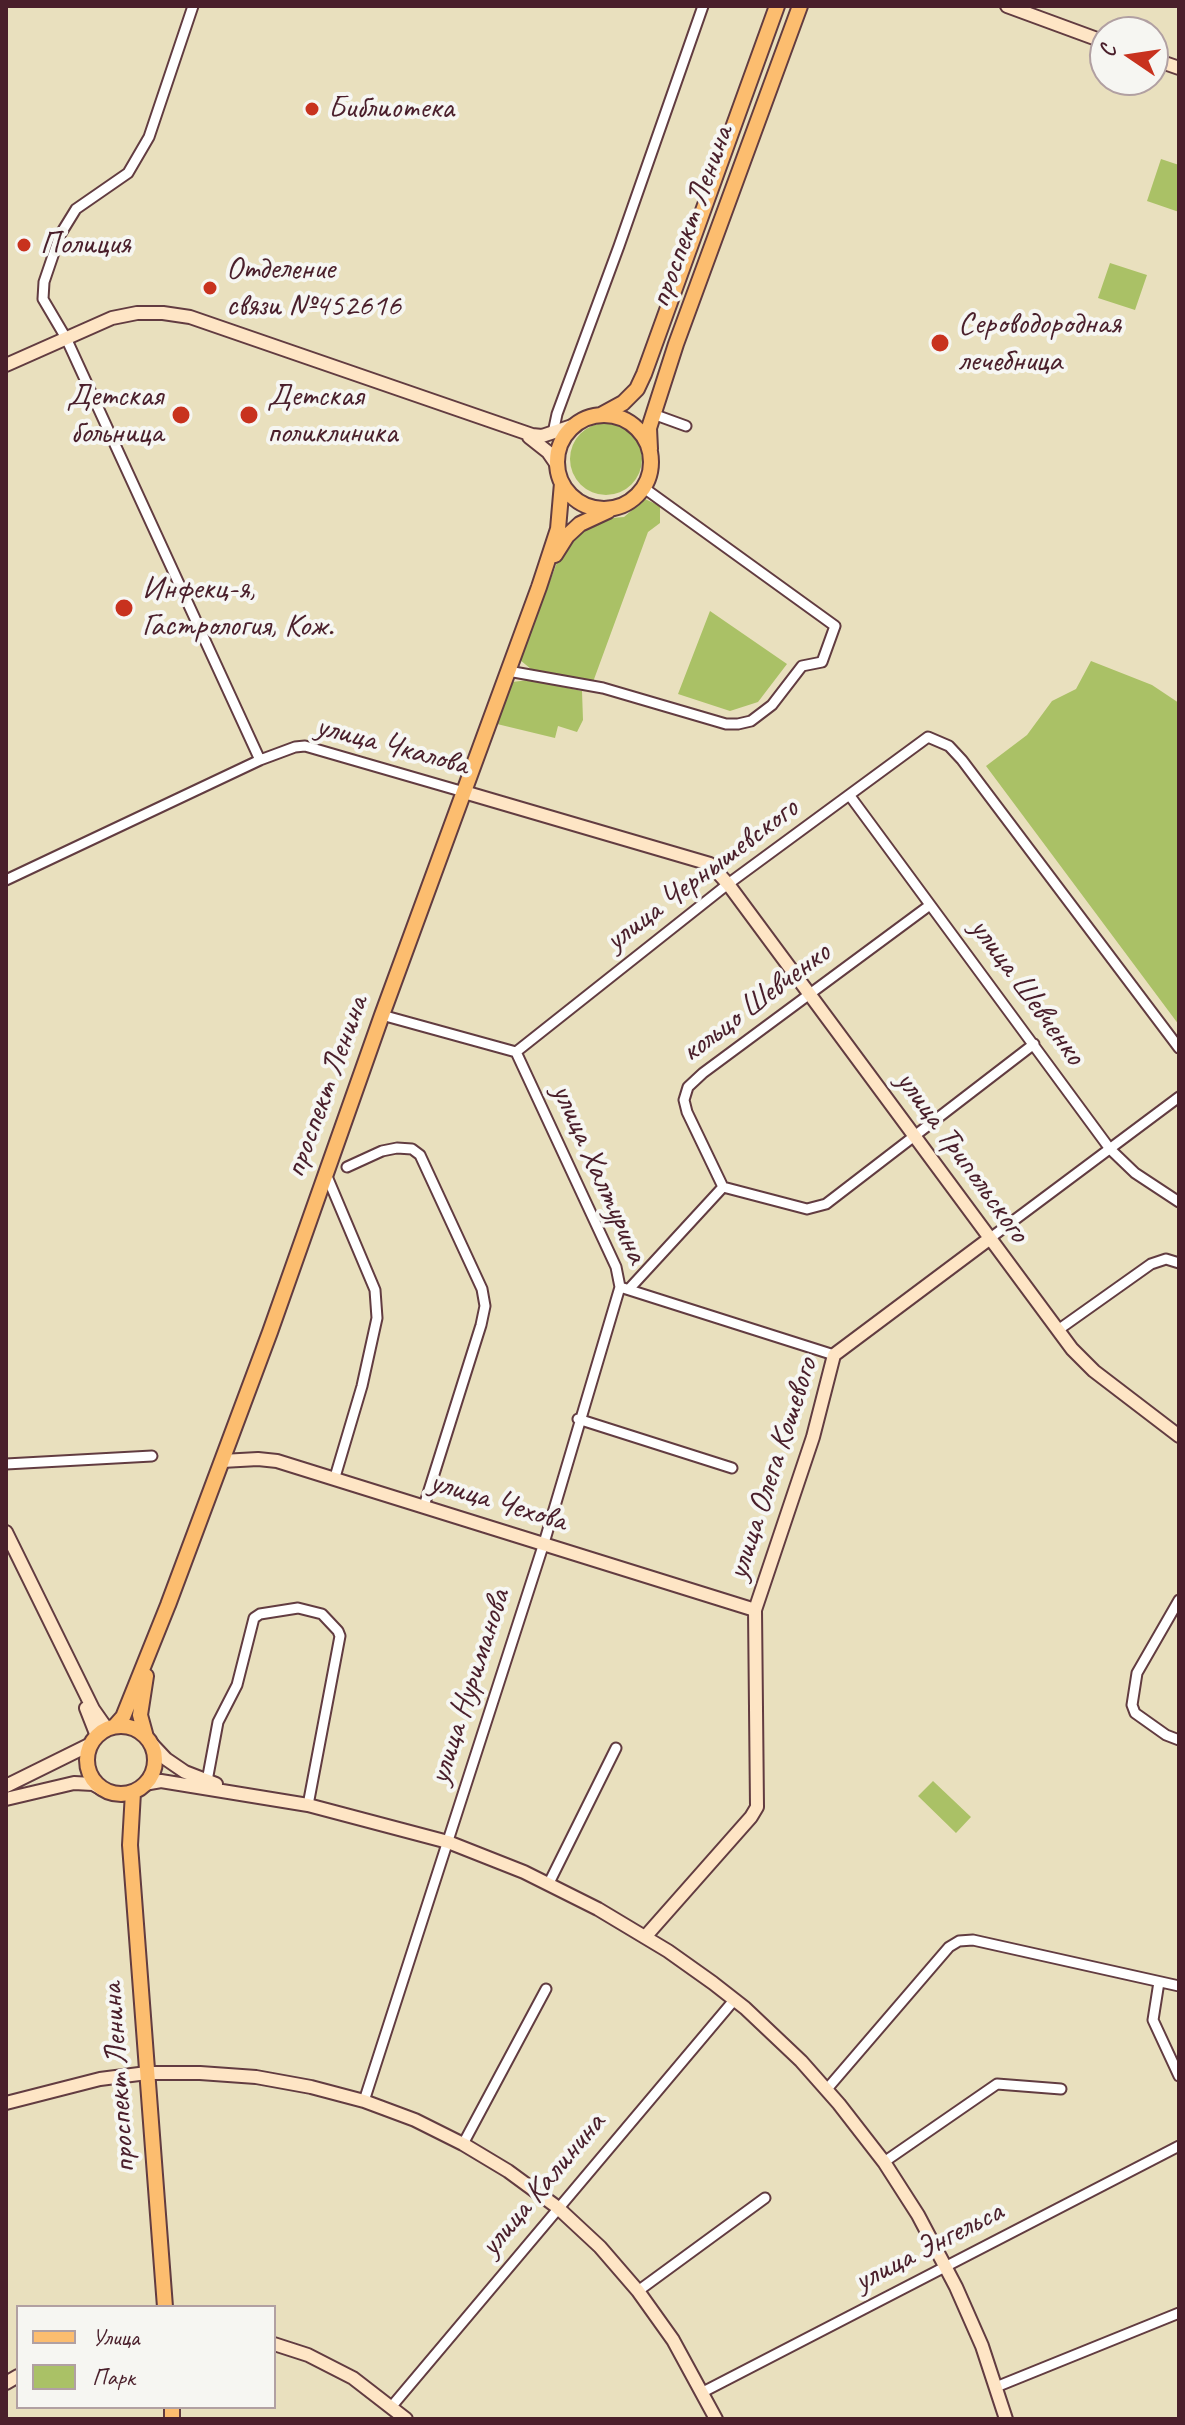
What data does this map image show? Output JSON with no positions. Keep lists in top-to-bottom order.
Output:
{
  "streets": {
    "main road": ["проспект Ленина"],
    "street": [
      "улица Чкалова",
      "улица Чернышевского",
      "улица Шевченко",
      "кольцо Шевченко",
      "улица Трипольского",
      "улица Халтурина",
      "улица Олега Кошевого",
      "улица Чехова",
      "улица Нуриманова",
      "улица Калинина",
      "улица Энгельса"
    ]
  },
  "crossings": [
    ["проспект Ленина", "улица Чкалова"],
    ["проспект Ленина", "улица Чехова"],
    ["улица Чкалова", "улица Чернышевского"],
    ["улица Чкалова", "улица Трипольского"],
    ["улица Чернышевского", "улица Шевченко"],
    ["улица Чернышевского", "улица Трипольского"],
    ["улица Чернышевского", "улица Халтурина"],
    ["улица Шевченко", "кольцо Шевченко"],
    ["улица Шевченко", "улица Олега Кошевого"],
    ["кольцо Шевченко", "улица Трипольского"],
    ["улица Трипольского", "улица Олега Кошевого"],
    ["улица Халтурина", "улица Олега Кошевого"],
    ["улица Халтурина", "улица Нуриманова"],
    ["улица Олега Кошевого", "улица Чехова"],
    ["улица Чехова", "улица Нуриманова"]
  ],
  "places": [
    "Библиотека",
    "Полиция",
    "Отделение связи №452616",
    "Сероводородная лечебница",
    "Детская больница",
    "Детская поликлиника",
    "Инфекц-я, Гастрология, Кож."
  ],
  "legend": ["Улица", "Парк"],
  "north": "left"
}
